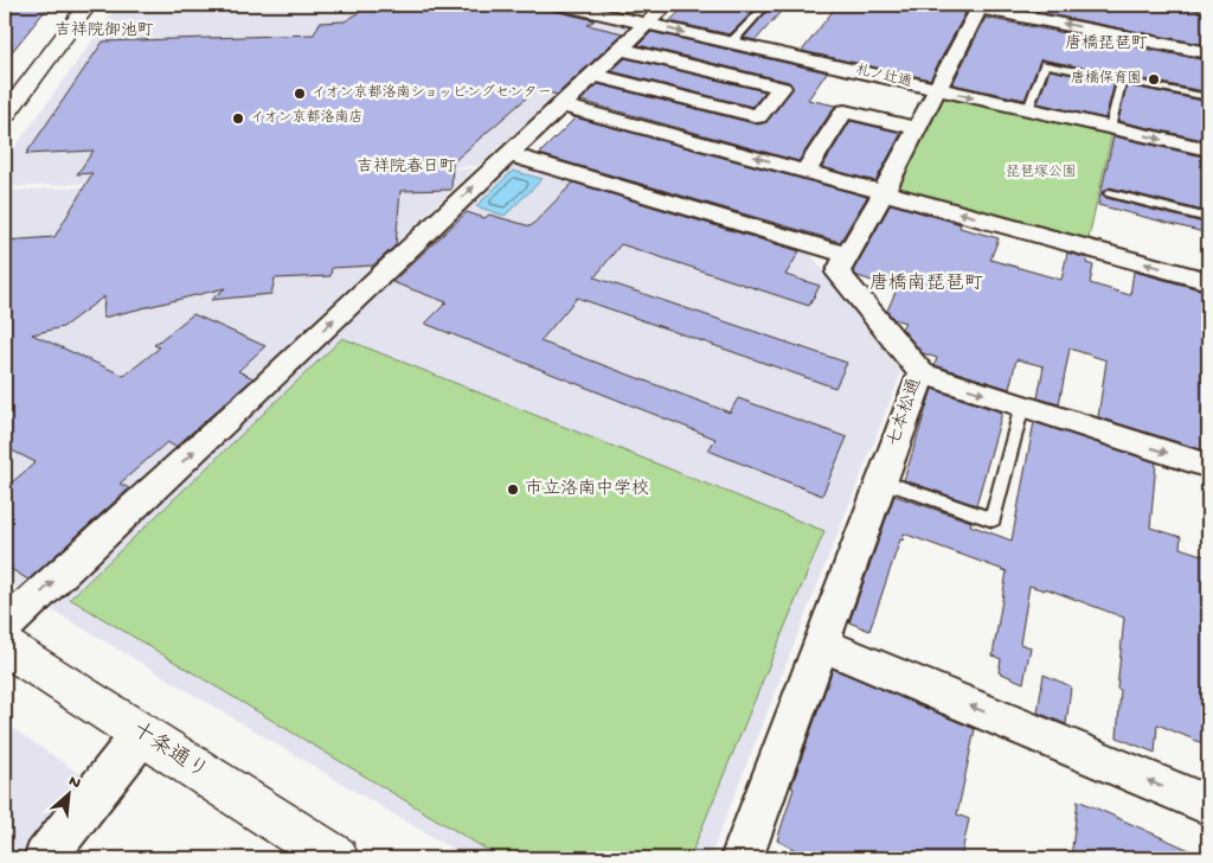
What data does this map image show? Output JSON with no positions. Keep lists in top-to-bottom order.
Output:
{
  "streets": {
    "main road": ["十条通り"],
    "street": ["札ノ辻通", "七本松通"]
  },
  "crossings": [
    ["札ノ辻通", "七本松通"]
  ],
  "districts": [
    "吉祥院御池町",
    "唐橋琵琶町",
    "吉祥院春日町",
    "唐橋南琵琶町"
  ],
  "parks": ["琵琶塚公園"],
  "places": [
    "唐橋保育園",
    "イオン京都洛南ショッピングセンター",
    "イオン京都洛南店",
    "市立洛南中学校"
  ],
  "north": "top right"
}
